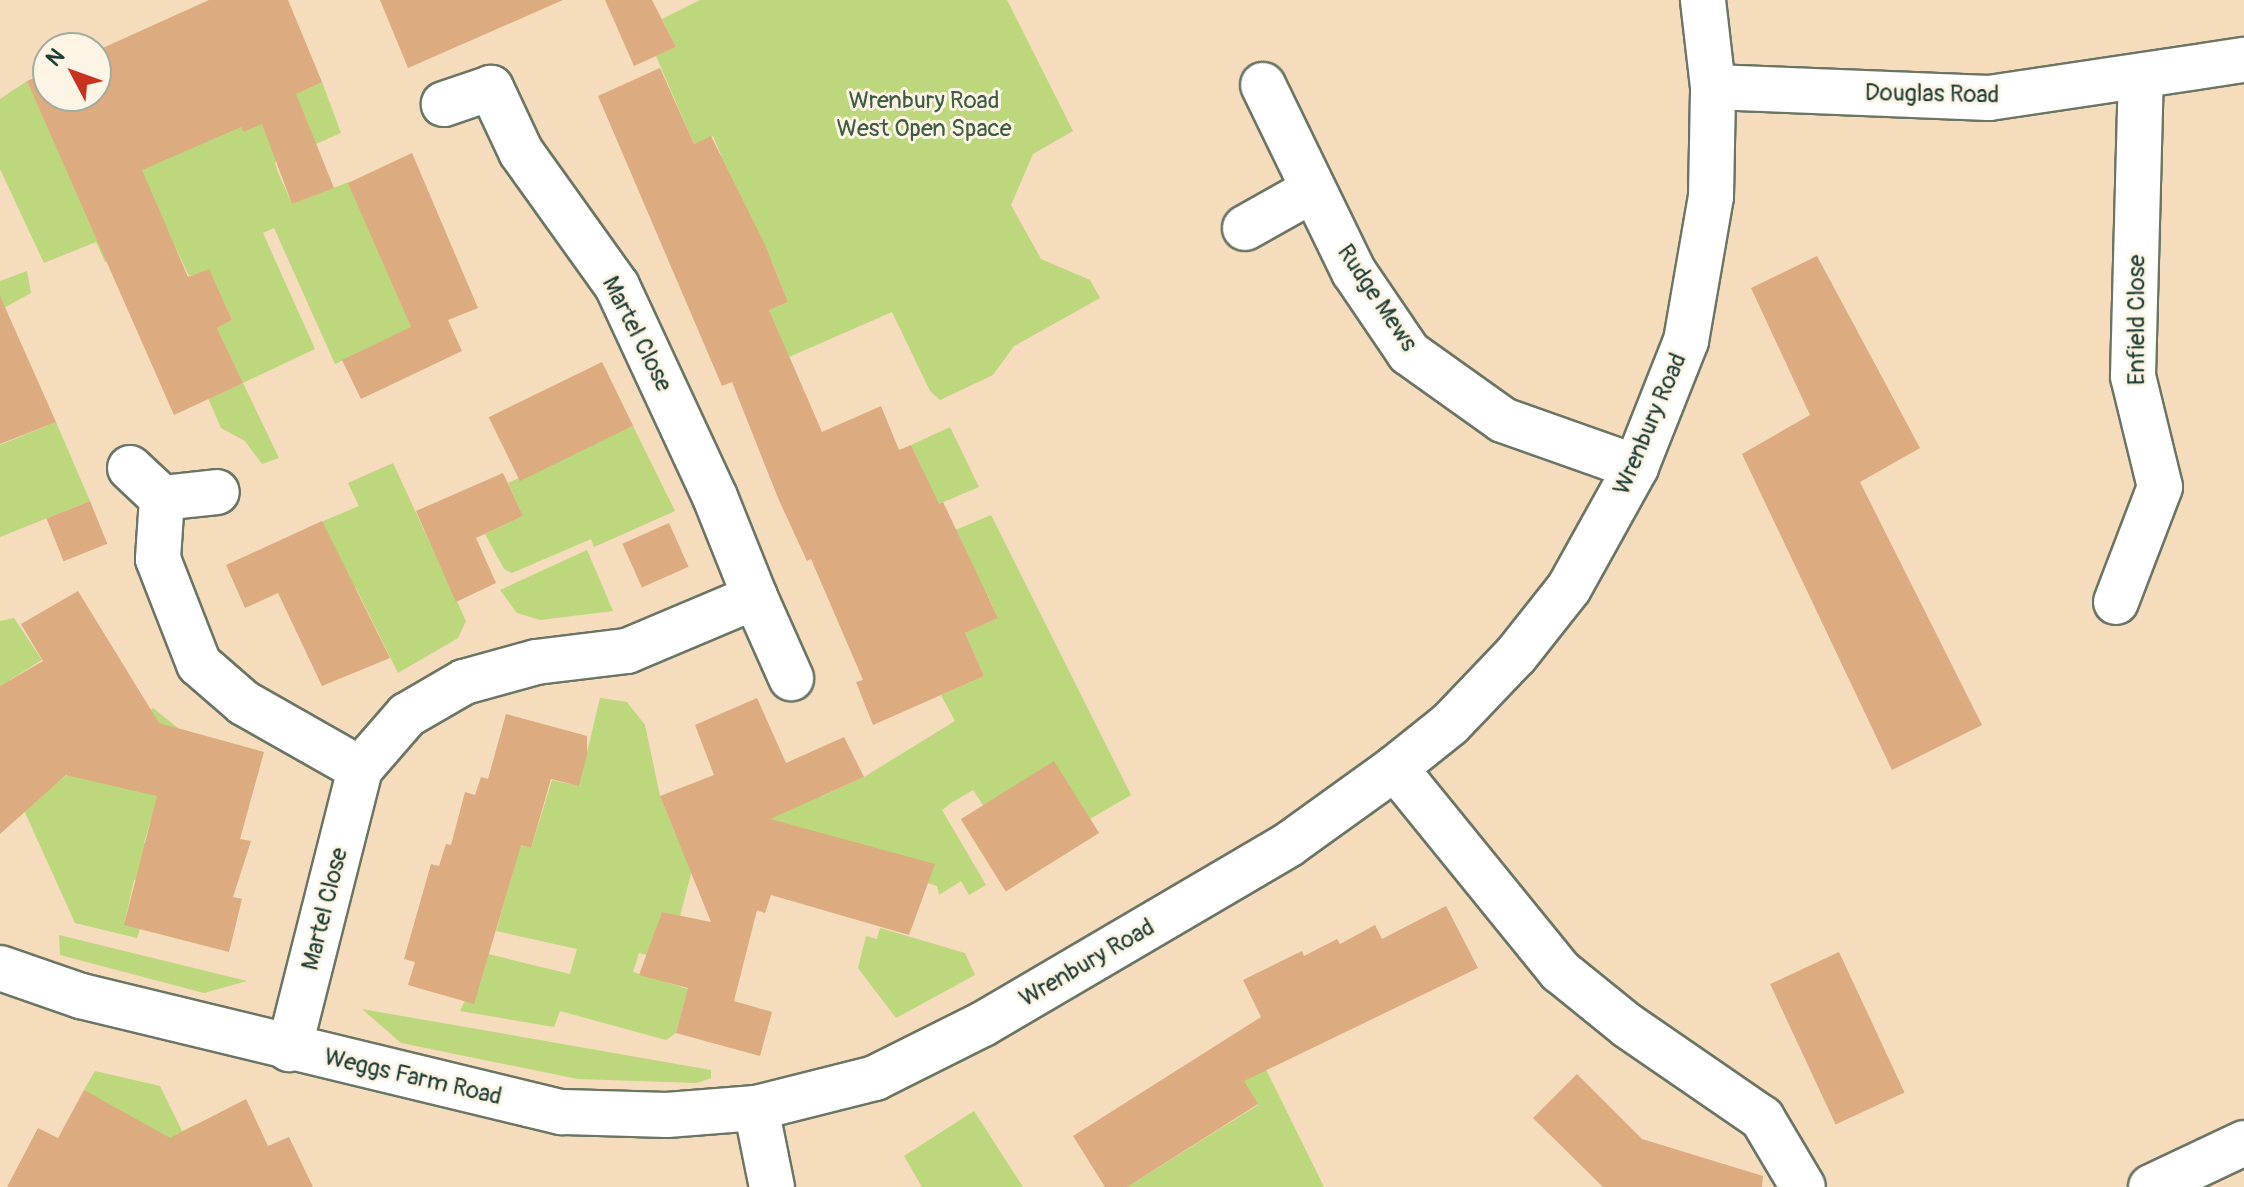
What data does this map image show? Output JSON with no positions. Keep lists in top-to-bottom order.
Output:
{
  "streets": {
    "street": [
      "Douglas Road",
      "Rudge Mews",
      "Enfield Close",
      "Martel Close",
      "Wrenbury Road",
      "Weggs Farm Road"
    ]
  },
  "crossings": [
    ["Douglas Road", "Enfield Close"],
    ["Douglas Road", "Wrenbury Road"],
    ["Rudge Mews", "Wrenbury Road"],
    ["Martel Close", "Weggs Farm Road"],
    ["Wrenbury Road", "Weggs Farm Road"]
  ],
  "parks": ["Wrenbury Road West Open Space"],
  "north": "top left"
}
